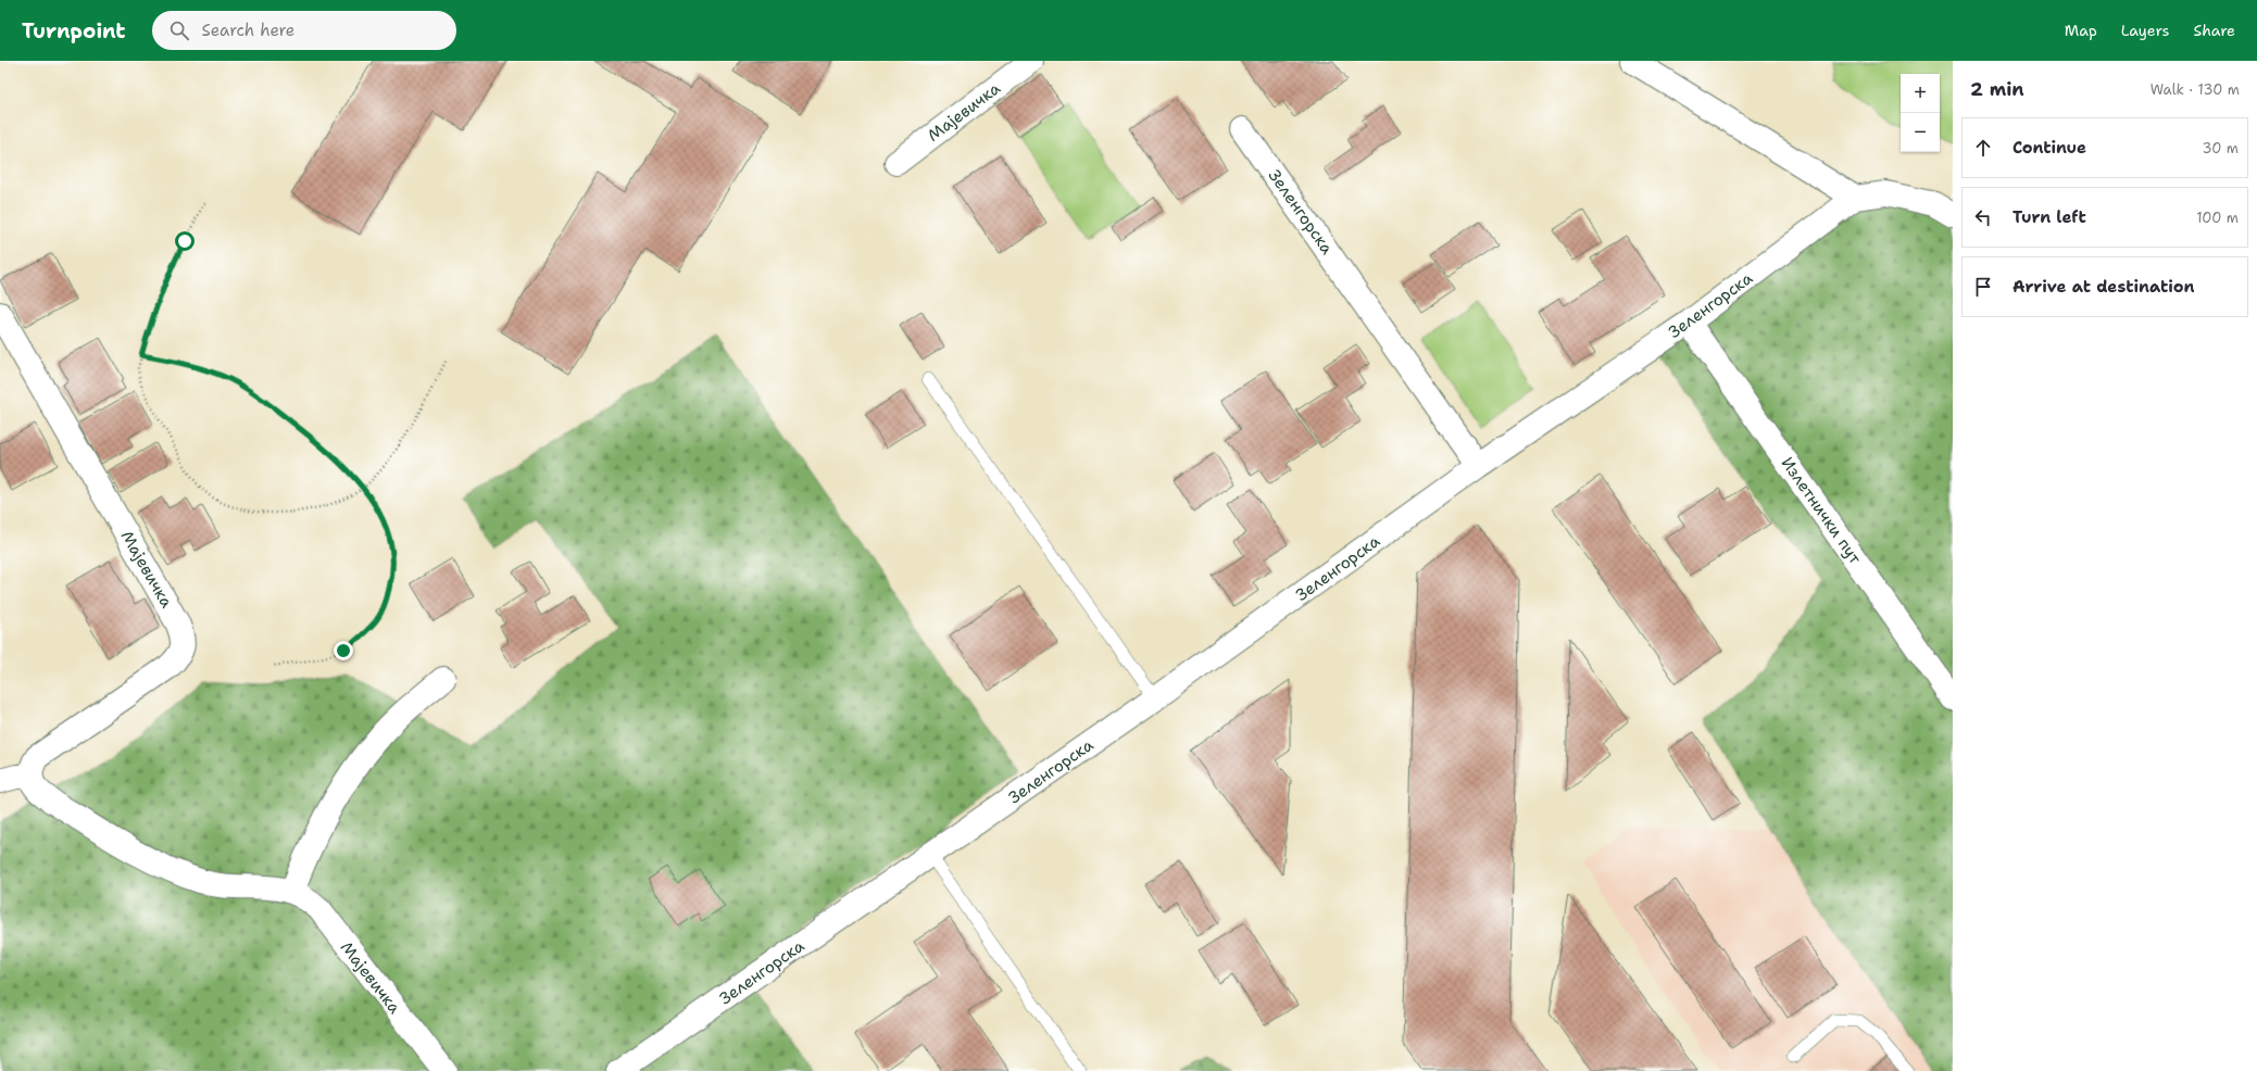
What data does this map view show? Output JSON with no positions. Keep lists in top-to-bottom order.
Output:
{
  "streets": {
    "street": ["Мајевичка", "Зеленгорска", "Излетнички пут"]
  },
  "crossings": [
    ["Зеленгорска", "Излетнички пут"]
  ],
  "page": {
    "header": "Turnpoint",
    "search": "Search here",
    "nav": ["Map", "Layers", "Share"],
    "heading": ["2 min", "Walk · 130 m"],
    "map_buttons": ["+", "−"],
    "list": [
      ["Continue", "30 m"],
      ["Turn left", "100 m"],
      "Arrive at destination"
    ]
  }
}
